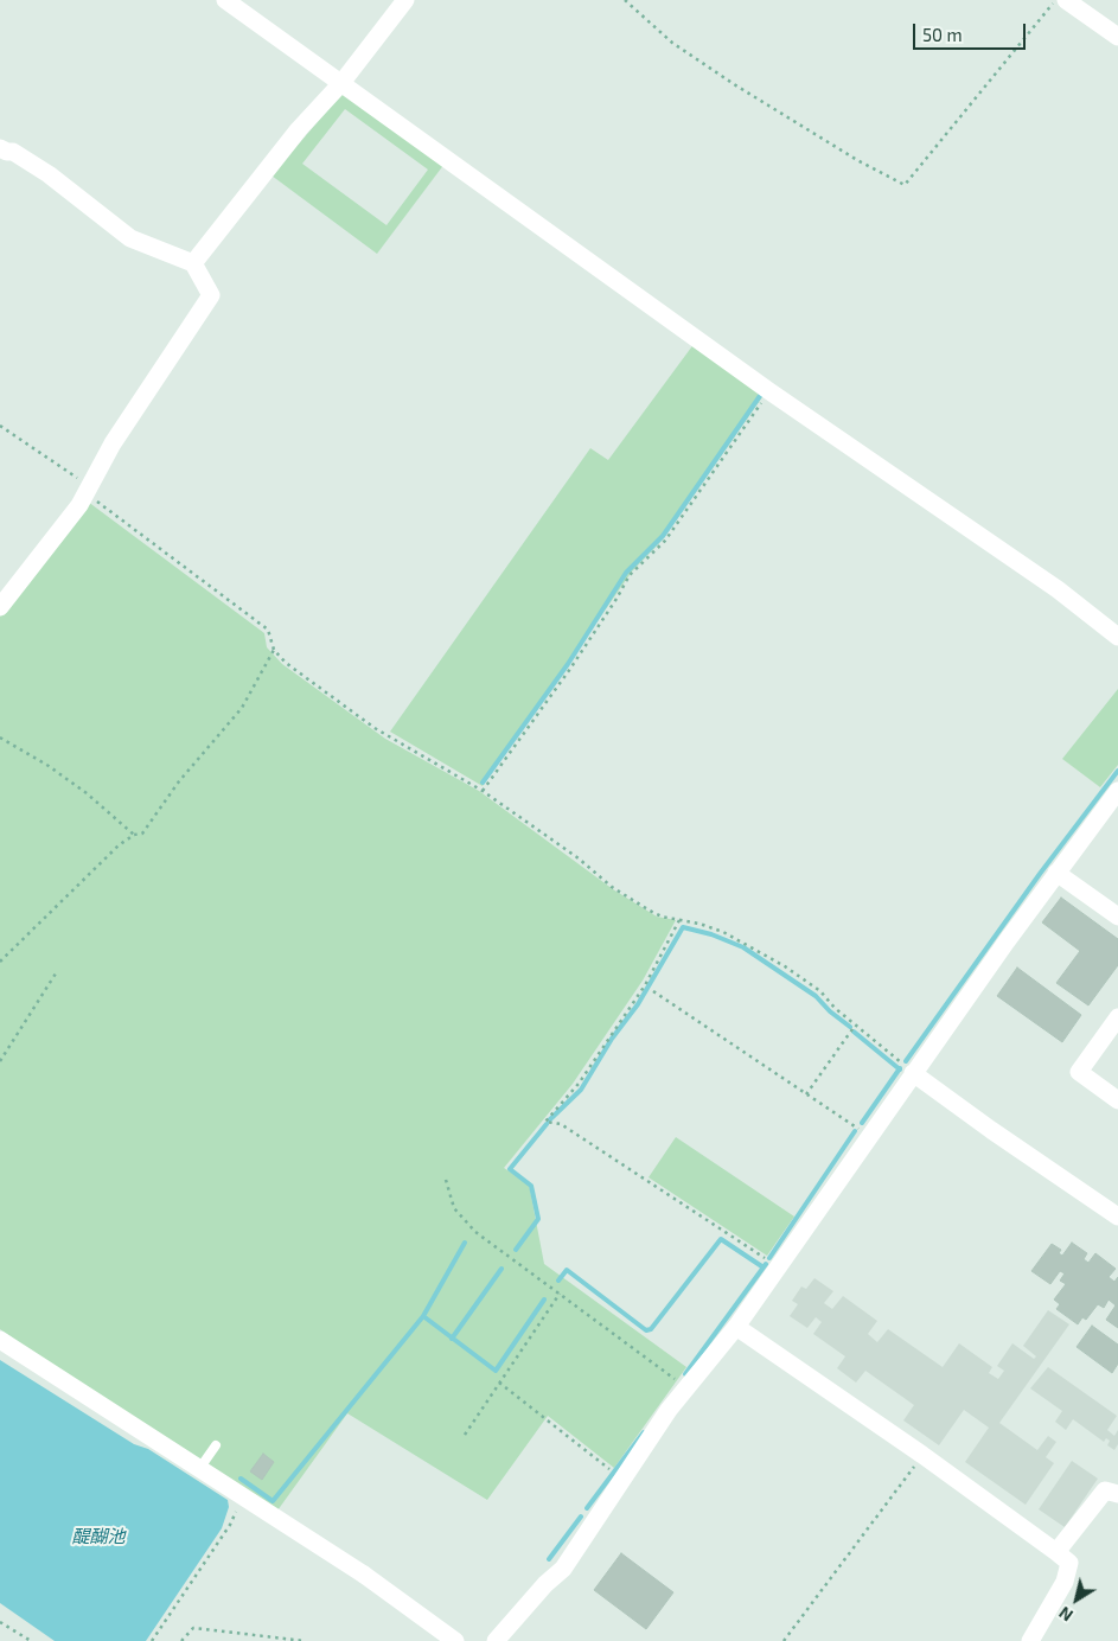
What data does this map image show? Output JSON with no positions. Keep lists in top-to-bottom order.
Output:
{
  "water": ["醍醐池"],
  "scale_bar": "50 m",
  "north": "bottom left"
}
